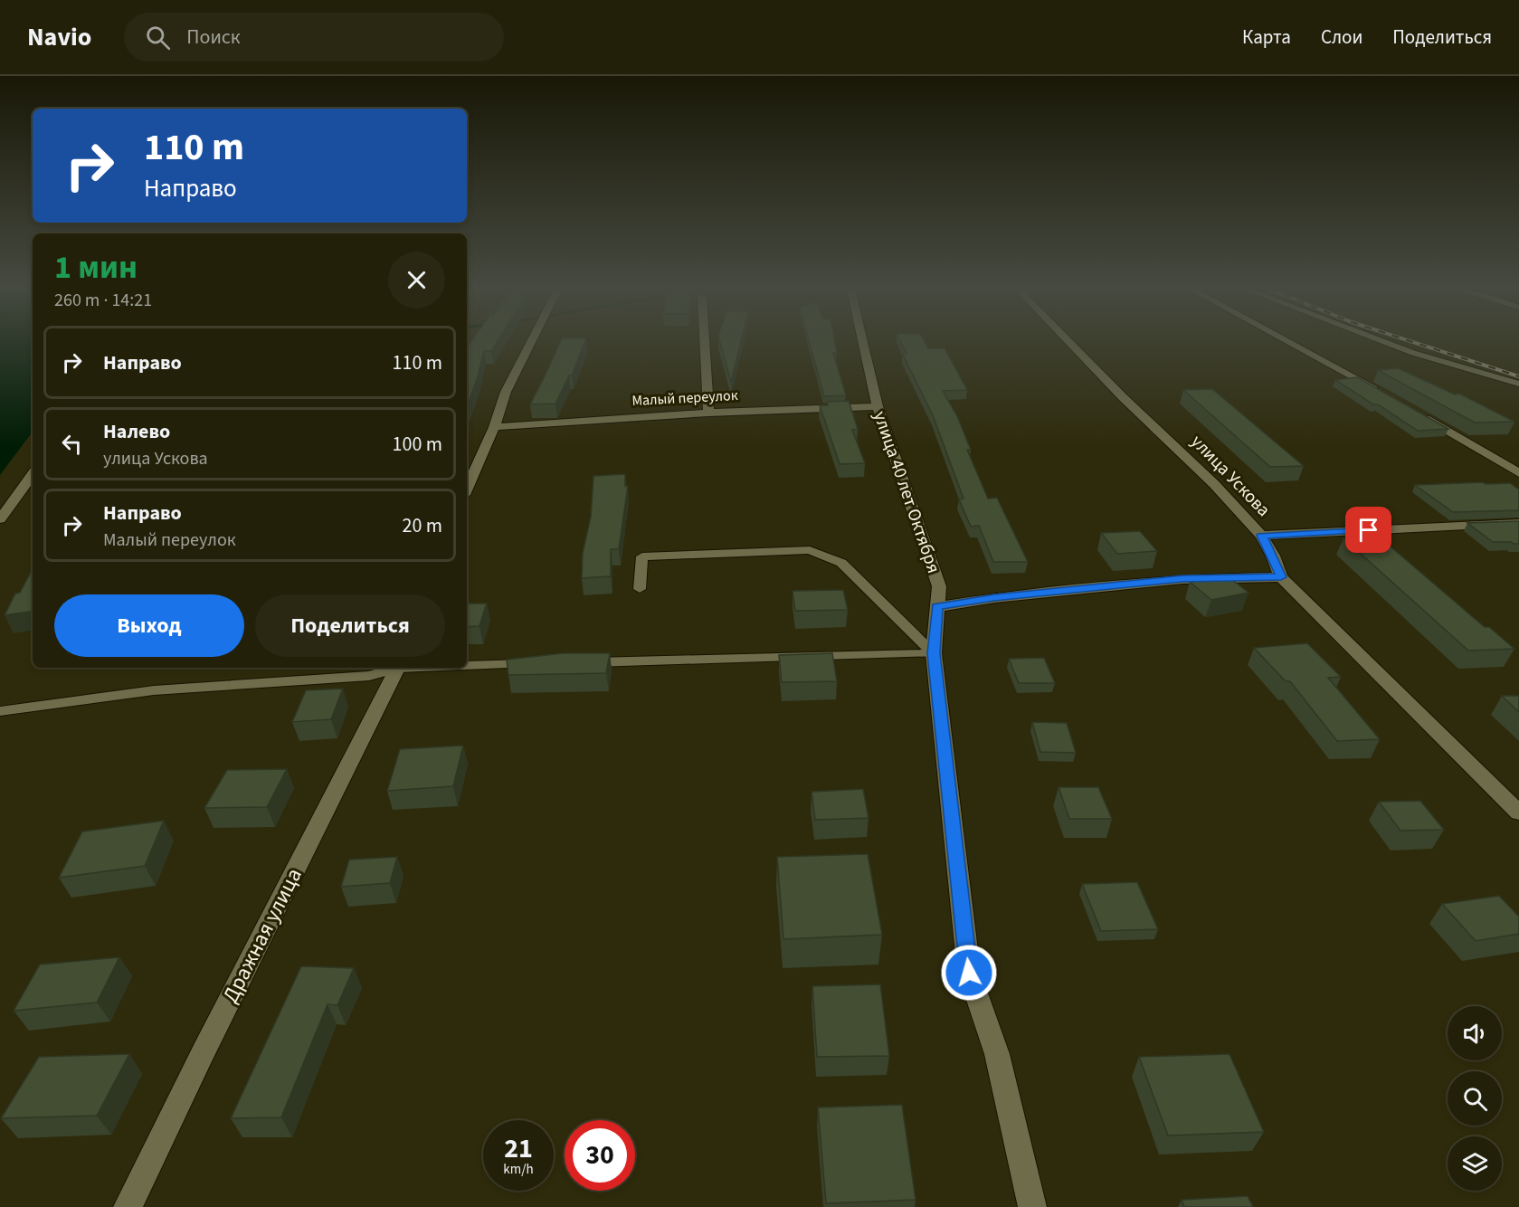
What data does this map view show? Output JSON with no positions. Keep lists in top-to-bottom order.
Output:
{
  "streets": {
    "street": [
      "Малый переулок",
      "улица Ускова",
      "улица 40 лет Октября",
      "Дражная улица"
    ]
  },
  "crossings": [
    ["Малый переулок", "улица 40 лет Октября"]
  ],
  "page": {
    "header": "Navio",
    "search": "Поиск",
    "nav": ["Карта", "Слои", "Поделиться"],
    "turn": ["110 m", "Направо"],
    "heading": ["1 мин", "260 m · 14:21"],
    "list": [
      {
        "name": "Направо",
        "value": "110 m"
      },
      {
        "name": "Налево",
        "note": "улица Ускова",
        "value": "100 m"
      },
      {
        "name": "Направо",
        "note": "Малый переулок",
        "value": "20 m"
      }
    ],
    "buttons": ["Выход", "Поделиться"],
    "speed": "21 km/h",
    "limit": "30"
  }
}
